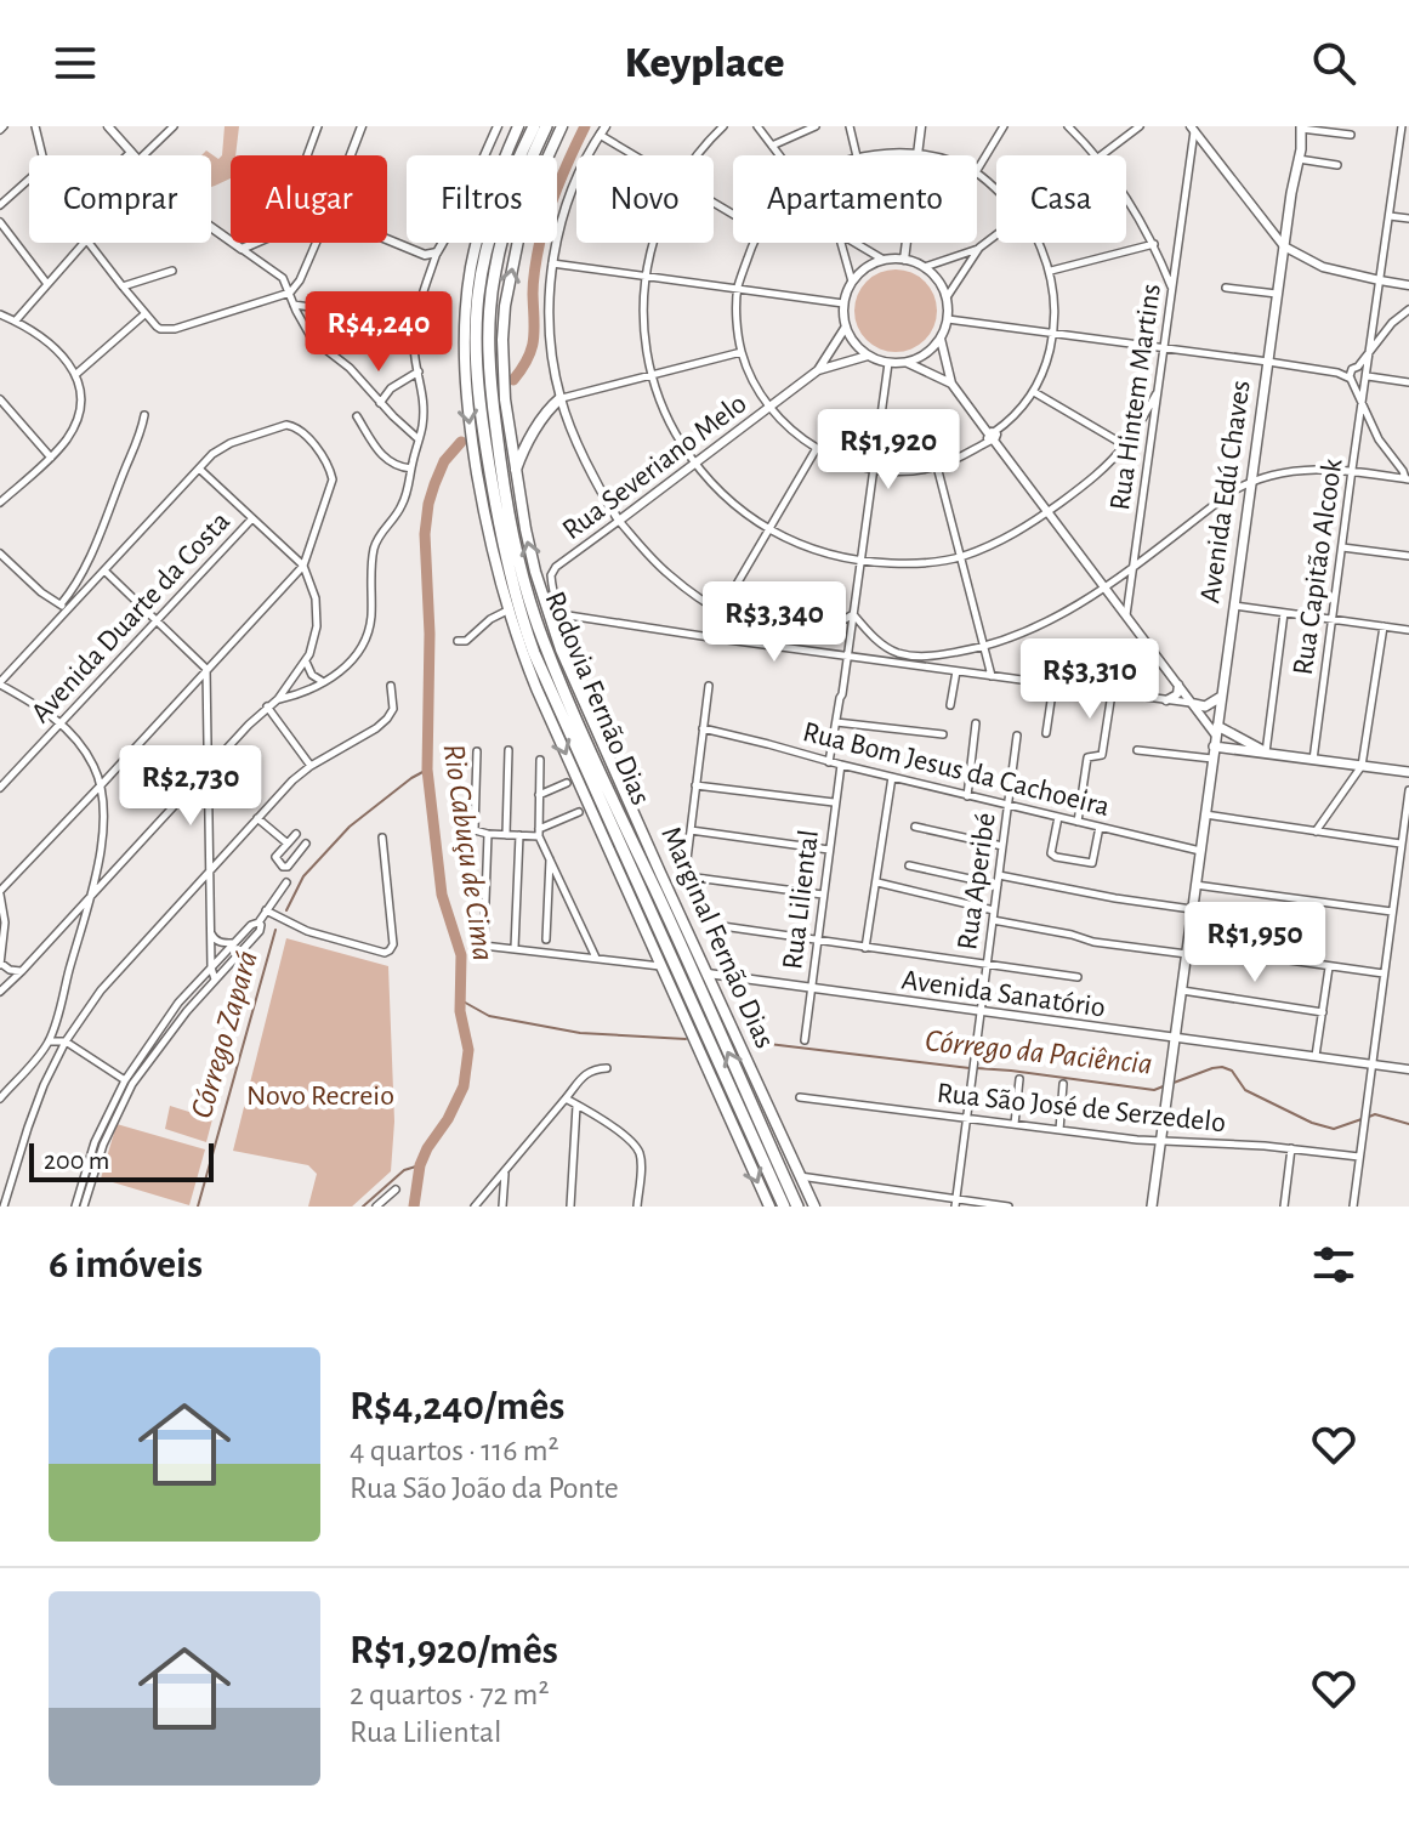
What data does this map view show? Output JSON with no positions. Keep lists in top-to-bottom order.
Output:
{
  "streets": {
    "highway": ["Rodovia Fernão Dias", "Marginal Fernão Dias"],
    "main road": ["Avenida Edú Chaves"],
    "street": [
      "Rua Hintem Martins",
      "Rua Severiano Melo",
      "Rua Capitão Alcook",
      "Avenida Duarte da Costa",
      "Rua Bom Jesus da Cachoeira",
      "Rua Aperibé",
      "Rua Liliental",
      "Avenida Sanatório",
      "Rua São José de Serzedelo"
    ]
  },
  "crossings": [
    ["Avenida Edú Chaves", "Rua Bom Jesus da Cachoeira"],
    ["Avenida Edú Chaves", "Avenida Sanatório"],
    ["Avenida Edú Chaves", "Rua São José de Serzedelo"],
    ["Rua Bom Jesus da Cachoeira", "Rua Aperibé"],
    ["Rua Bom Jesus da Cachoeira", "Rua Liliental"],
    ["Rua Aperibé", "Avenida Sanatório"],
    ["Rua Aperibé", "Rua São José de Serzedelo"],
    ["Rua Liliental", "Avenida Sanatório"],
    ["Marginal Fernão Dias", "Avenida Sanatório"]
  ],
  "water": ["Rio Cabuçu de Cima", "Córrego Zapará", "Córrego da Paciência"],
  "parks": ["Novo Recreio"],
  "scale_bar": "200 m",
  "page": {
    "header": "Keyplace",
    "chip": [
      "Comprar",
      "Alugar",
      "Filtros",
      "Novo",
      "Apartamento",
      "Casa"
    ],
    "price": [
      "R$4,240",
      "R$1,920",
      "R$3,340",
      "R$3,310",
      "R$2,730",
      "R$1,950"
    ],
    "scale": "200 m",
    "heading": "6 imóveis",
    "list": [
      {
        "name": "R$4,240/mês",
        "note": "4 quartos · 116 m² · Rua São João da Ponte"
      },
      {
        "name": "R$1,920/mês",
        "note": "2 quartos · 72 m² · Rua Liliental"
      }
    ]
  }
}
